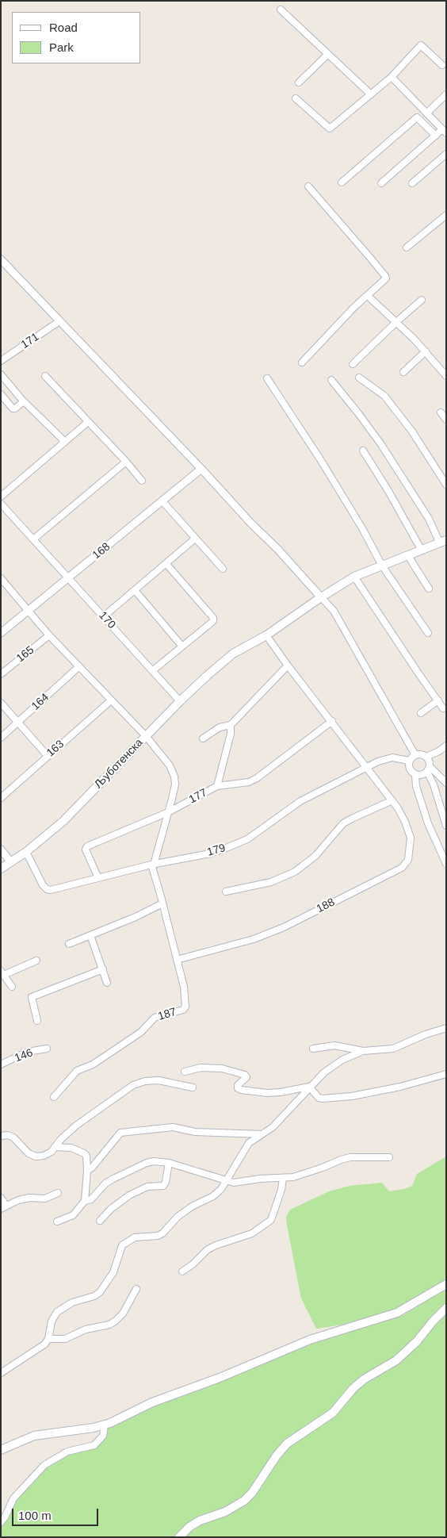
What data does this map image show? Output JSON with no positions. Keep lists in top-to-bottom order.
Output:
{
  "streets": {
    "main road": ["Љуботенска"],
    "street": [
      "171",
      "168",
      "170",
      "165",
      "164",
      "163",
      "177",
      "179",
      "188",
      "187",
      "146"
    ]
  },
  "crossings": [
    ["168", "170"],
    ["170", "Љуботенска"],
    ["Љуботенска", "179"],
    ["Љуботенска", "188"],
    ["177", "179"],
    ["177", "188"],
    ["179", "188"],
    ["179", "187"],
    ["188", "187"]
  ],
  "legend": ["Road", "Park"],
  "scale_bar": "100 m"
}
